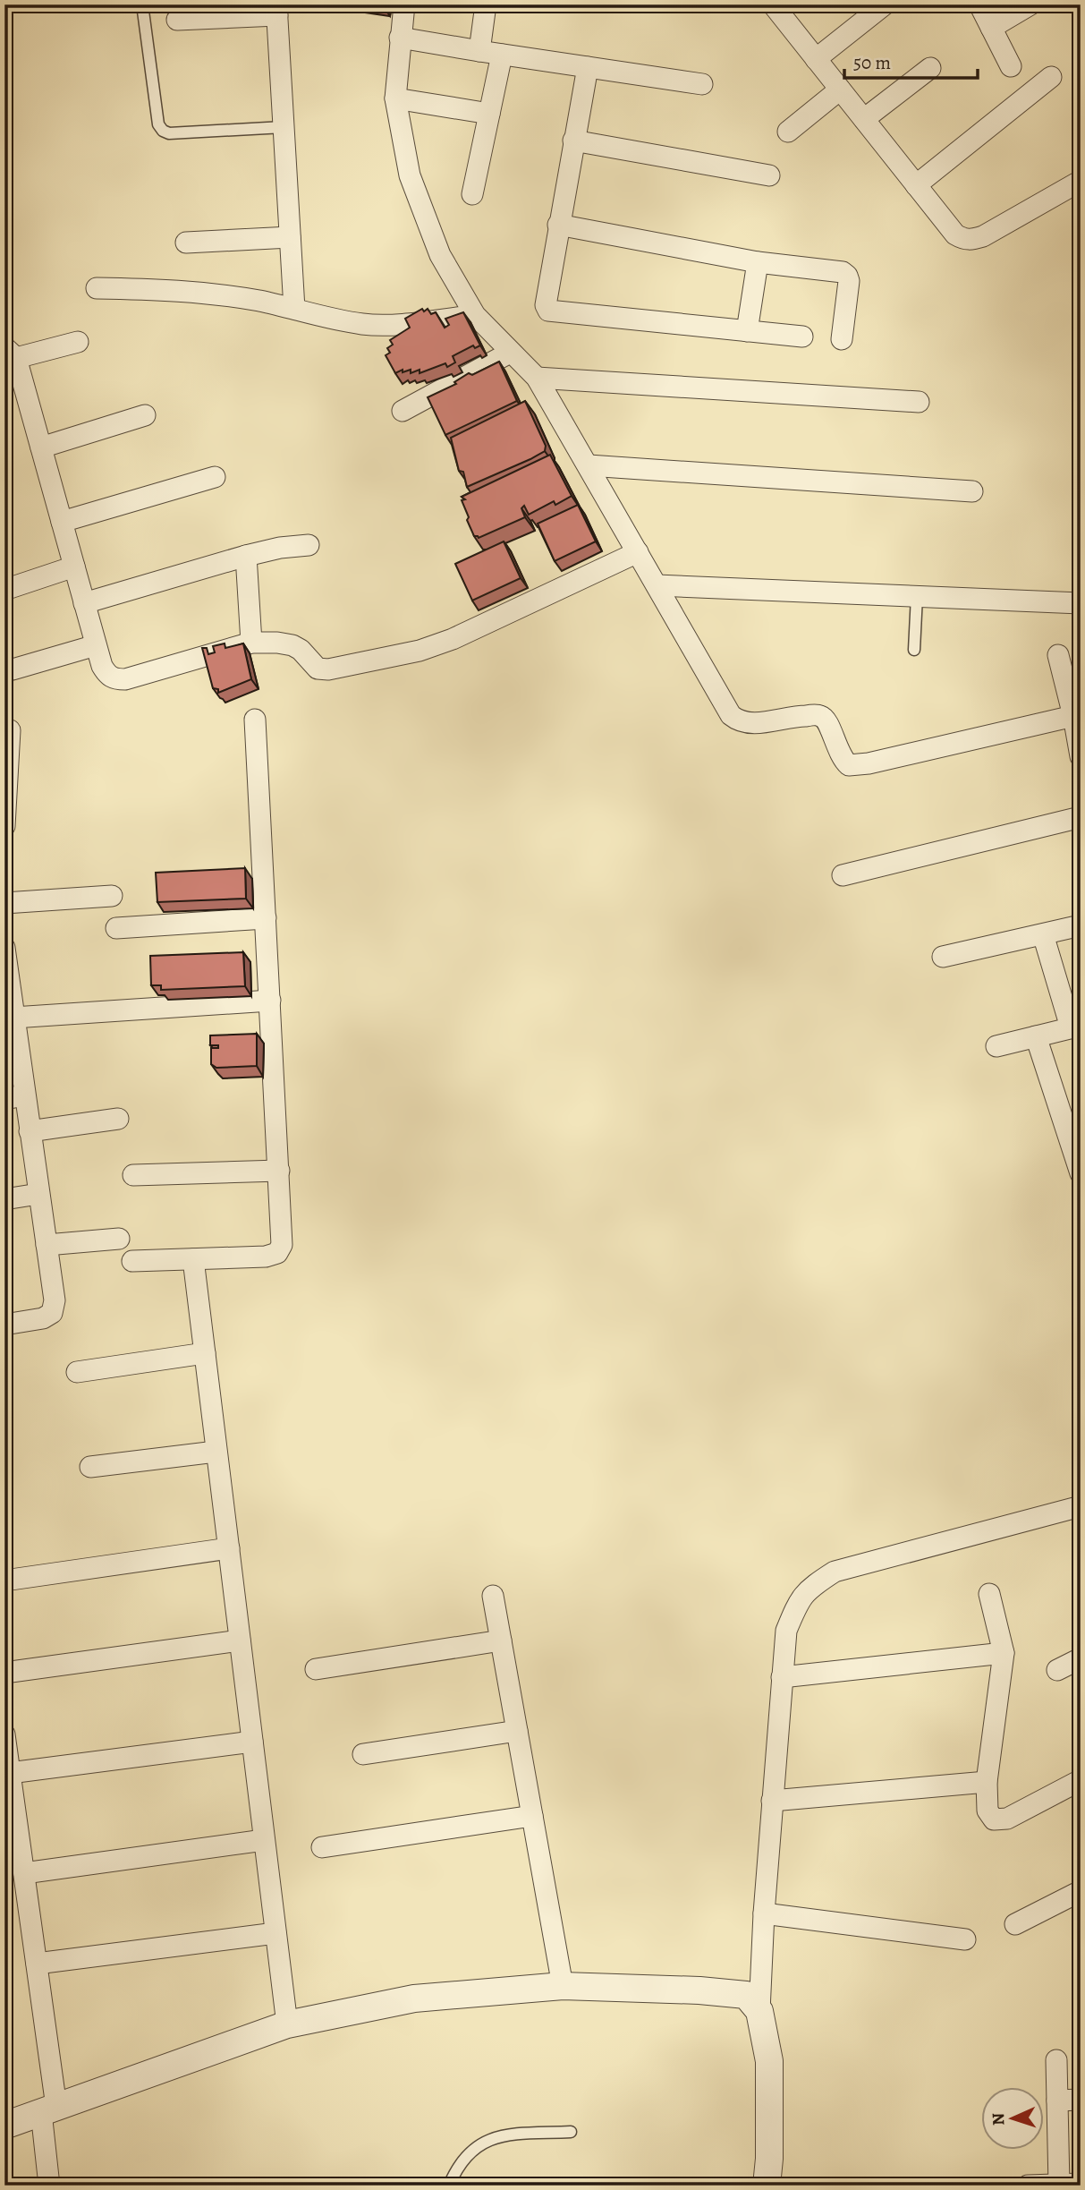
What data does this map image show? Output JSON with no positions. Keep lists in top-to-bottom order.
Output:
{
  "scale_bar": "50 m",
  "north": "left"
}
